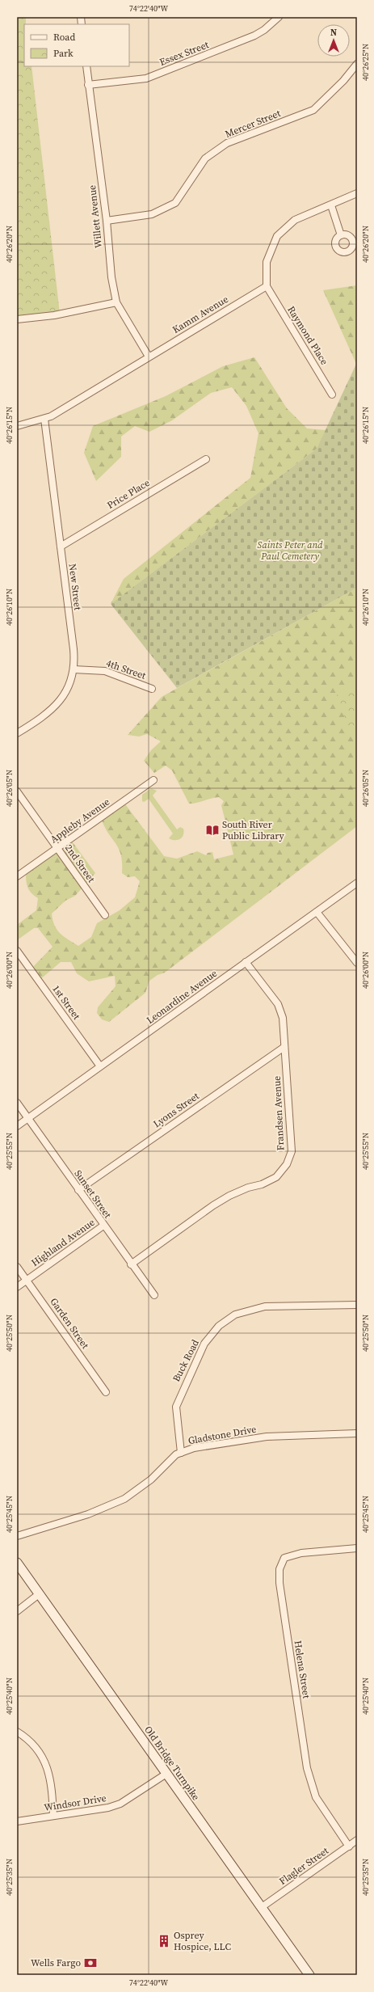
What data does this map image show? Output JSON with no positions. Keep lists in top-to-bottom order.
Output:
{
  "streets": {
    "street": [
      "Essex Street",
      "Mercer Street",
      "Willett Avenue",
      "Kamm Avenue",
      "Raymond Place",
      "Price Place",
      "New Street",
      "4th Street",
      "Appleby Avenue",
      "2nd Street",
      "Leonardine Avenue",
      "1st Street",
      "Lyons Street",
      "Frandsen Avenue",
      "Sunset Street",
      "Highland Avenue",
      "Garden Street",
      "Buck Road",
      "Gladstone Drive",
      "Helena Street",
      "Old Bridge Turnpike",
      "Windsor Drive",
      "Flagler Street"
    ]
  },
  "crossings": [
    ["Essex Street", "Willett Avenue"],
    ["Mercer Street", "Willett Avenue"],
    ["Willett Avenue", "Kamm Avenue"],
    ["Kamm Avenue", "Raymond Place"],
    ["Kamm Avenue", "New Street"],
    ["Price Place", "New Street"],
    ["New Street", "4th Street"],
    ["Appleby Avenue", "2nd Street"],
    ["Leonardine Avenue", "1st Street"],
    ["Leonardine Avenue", "Frandsen Avenue"],
    ["Leonardine Avenue", "Sunset Street"],
    ["Lyons Street", "Frandsen Avenue"],
    ["Lyons Street", "Sunset Street"],
    ["Frandsen Avenue", "Sunset Street"],
    ["Sunset Street", "Highland Avenue"],
    ["Highland Avenue", "Garden Street"],
    ["Buck Road", "Gladstone Drive"],
    ["Helena Street", "Flagler Street"],
    ["Old Bridge Turnpike", "Windsor Drive"],
    ["Old Bridge Turnpike", "Flagler Street"]
  ],
  "parks": ["Saints Peter and Paul Cemetery"],
  "places": {
    "library": ["South River Public Library"],
    "building": ["Osprey Hospice, LLC"],
    "bank": ["Wells Fargo"]
  },
  "legend": ["Road", "Park"],
  "north": "top",
  "coordinates": [
    "74°22'40\"W",
    "40°26'25\"N",
    "40°26'20\"N",
    "40°26'15\"N",
    "40°26'10\"N",
    "40°26'05\"N",
    "40°26'00\"N",
    "40°25'55\"N",
    "40°25'50\"N",
    "40°25'45\"N",
    "40°25'40\"N",
    "40°25'35\"N"
  ]
}
